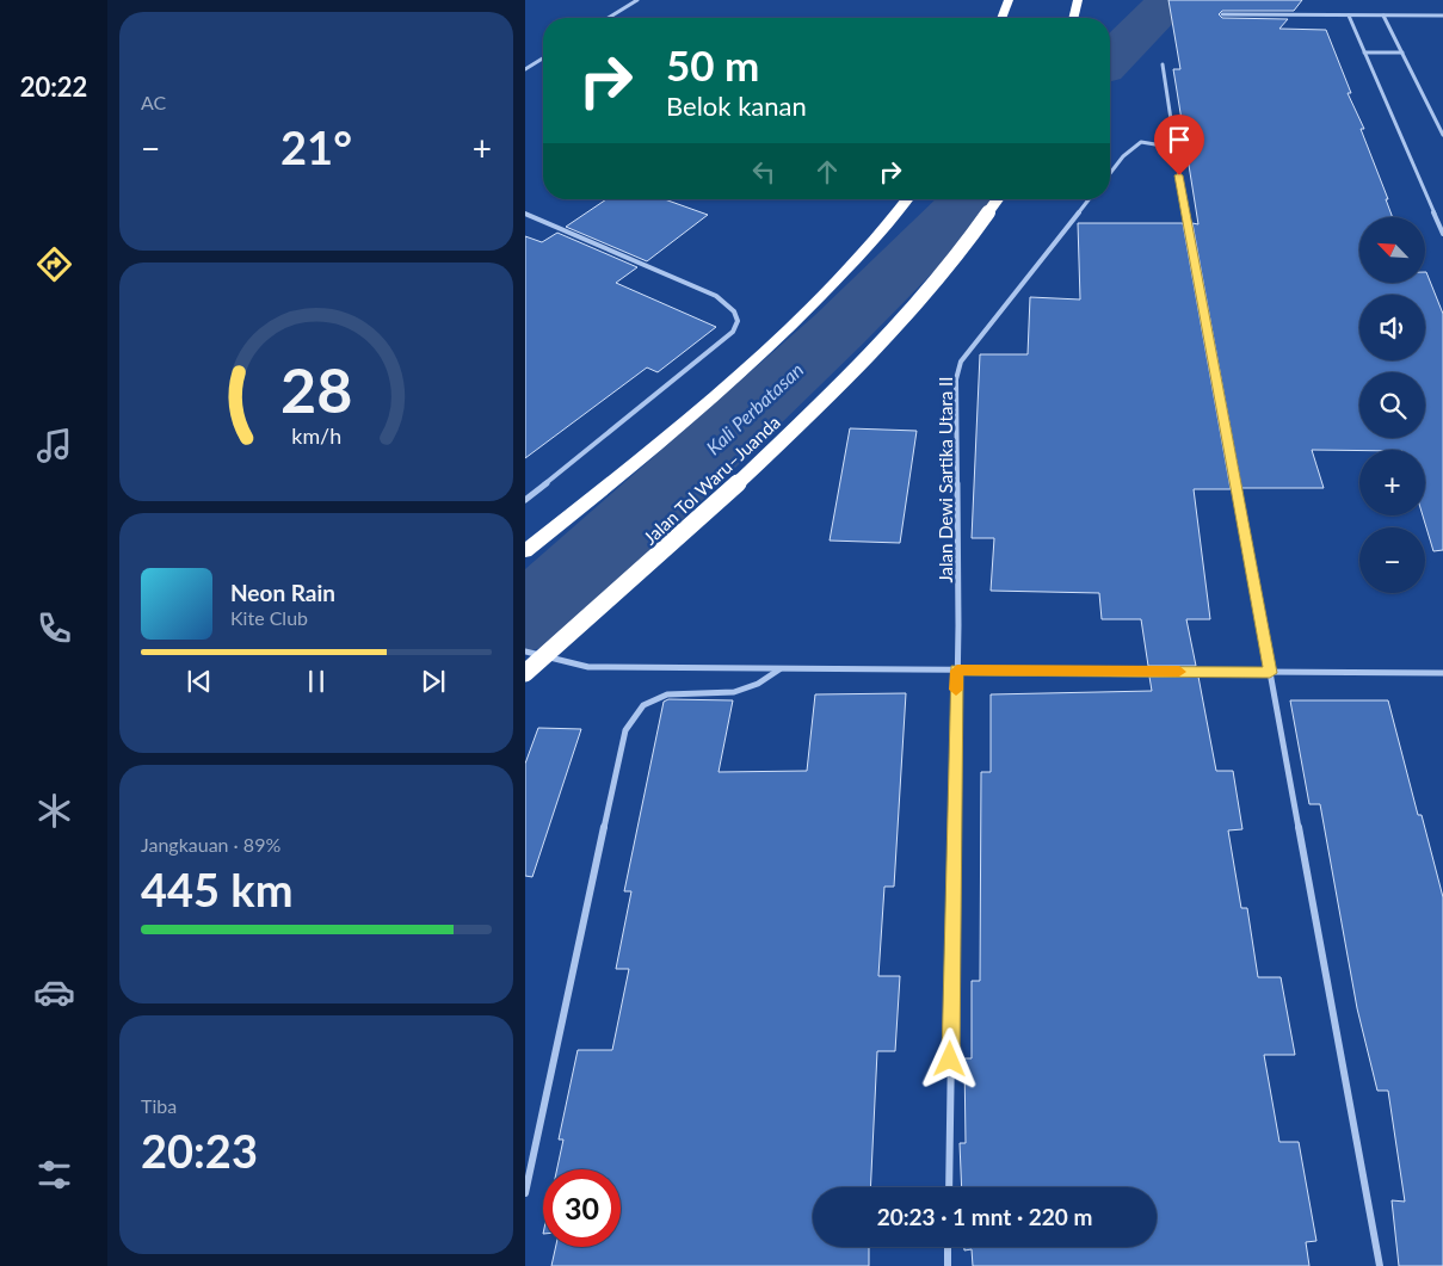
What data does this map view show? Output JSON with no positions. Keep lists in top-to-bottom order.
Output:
{
  "streets": {
    "highway": ["Jalan Tol Waru–Juanda"],
    "street": ["Jalan Dewi Sartika Utara II"]
  },
  "water": ["Kali Perbatasan"],
  "north": "top left",
  "page": {
    "tabs": "20:22",
    "tile": [
      "AC",
      ["Jangkauan · 89%", "445 km"],
      ["Tiba", "20:23"]
    ],
    "turn": ["50 m", "Belok kanan"],
    "heat": ["−", "21°", "+"],
    "map_buttons": ["+", "−"],
    "song": ["Neon Rain", "Kite Club"],
    "limit": "30",
    "trip": "20:23 · 1 mnt · 220 m",
    "gauge": ["28", "km/h"]
  }
}
